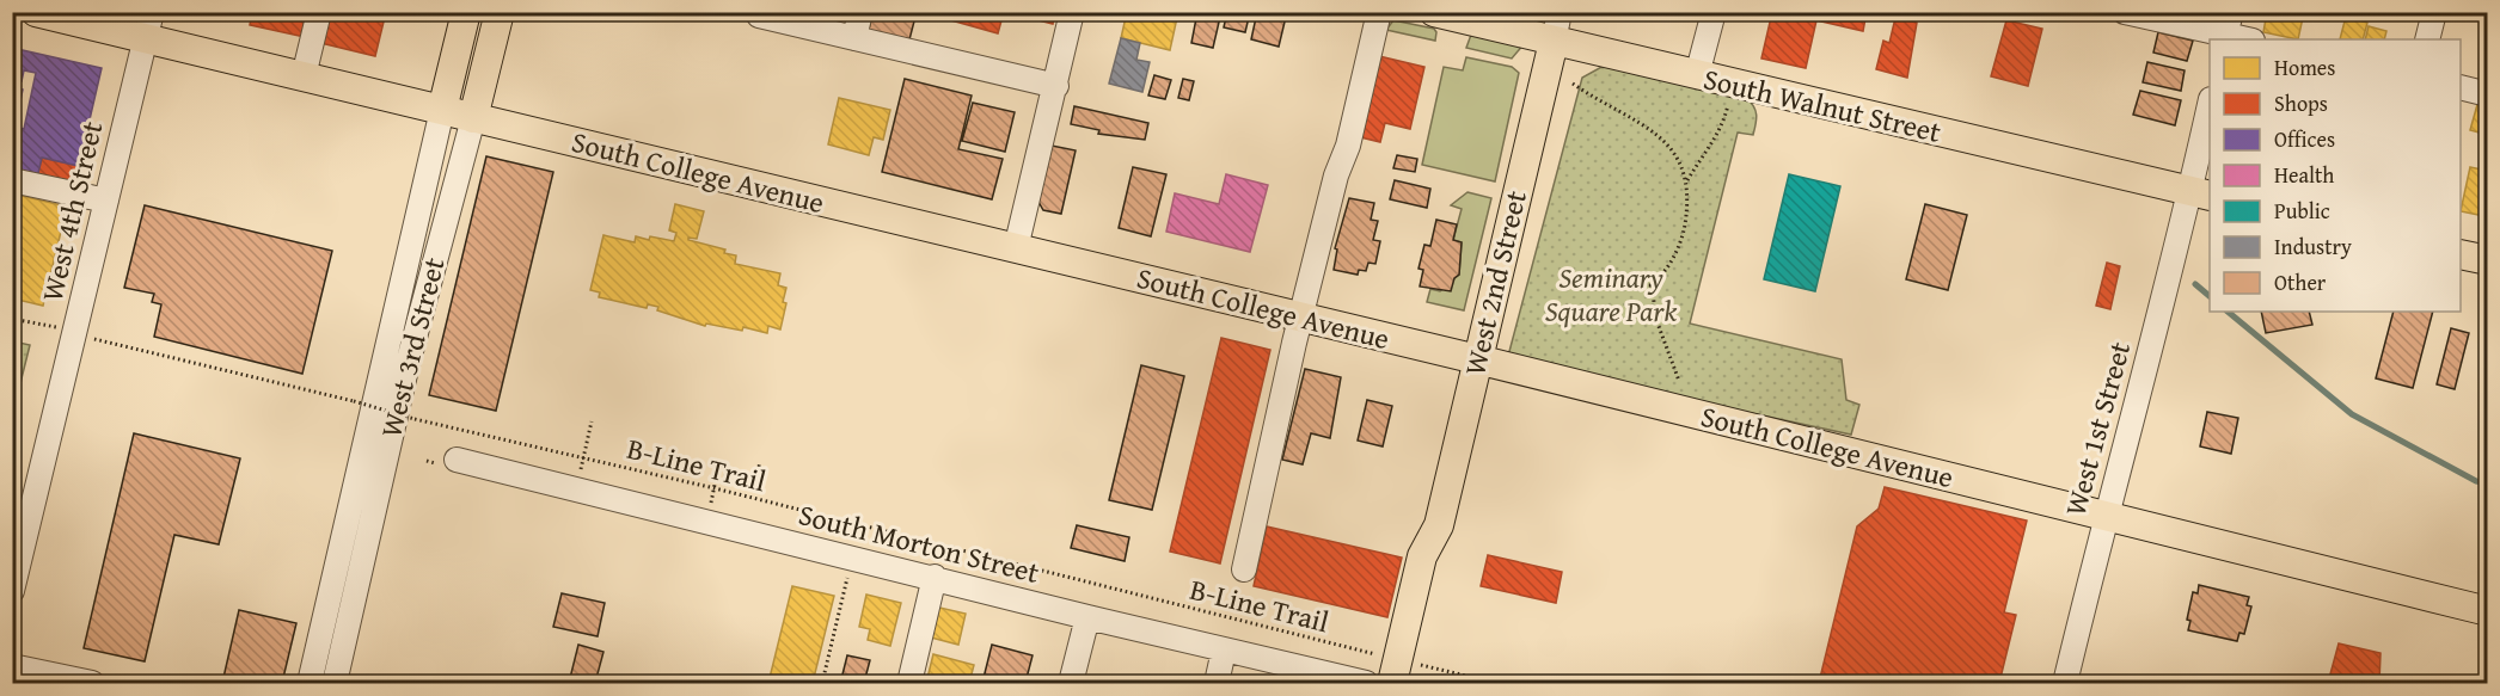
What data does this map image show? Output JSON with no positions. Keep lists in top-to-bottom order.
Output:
{
  "streets": {
    "main road": [
      "South Walnut Street",
      "South College Avenue",
      "West 2nd Street",
      "West 3rd Street"
    ],
    "street": ["West 4th Street", "West 1st Street", "South Morton Street"],
    "path": ["B-Line Trail"]
  },
  "crossings": [
    ["South Walnut Street", "West 2nd Street"],
    ["South Walnut Street", "West 1st Street"],
    ["South College Avenue", "West 4th Street"],
    ["South College Avenue", "West 2nd Street"],
    ["South College Avenue", "West 3rd Street"],
    ["South College Avenue", "West 1st Street"],
    ["West 4th Street", "B-Line Trail"],
    ["West 2nd Street", "B-Line Trail"]
  ],
  "parks": ["Seminary Square Park"],
  "legend": [
    "Homes",
    "Shops",
    "Offices",
    "Health",
    "Public",
    "Industry",
    "Other"
  ]
}
